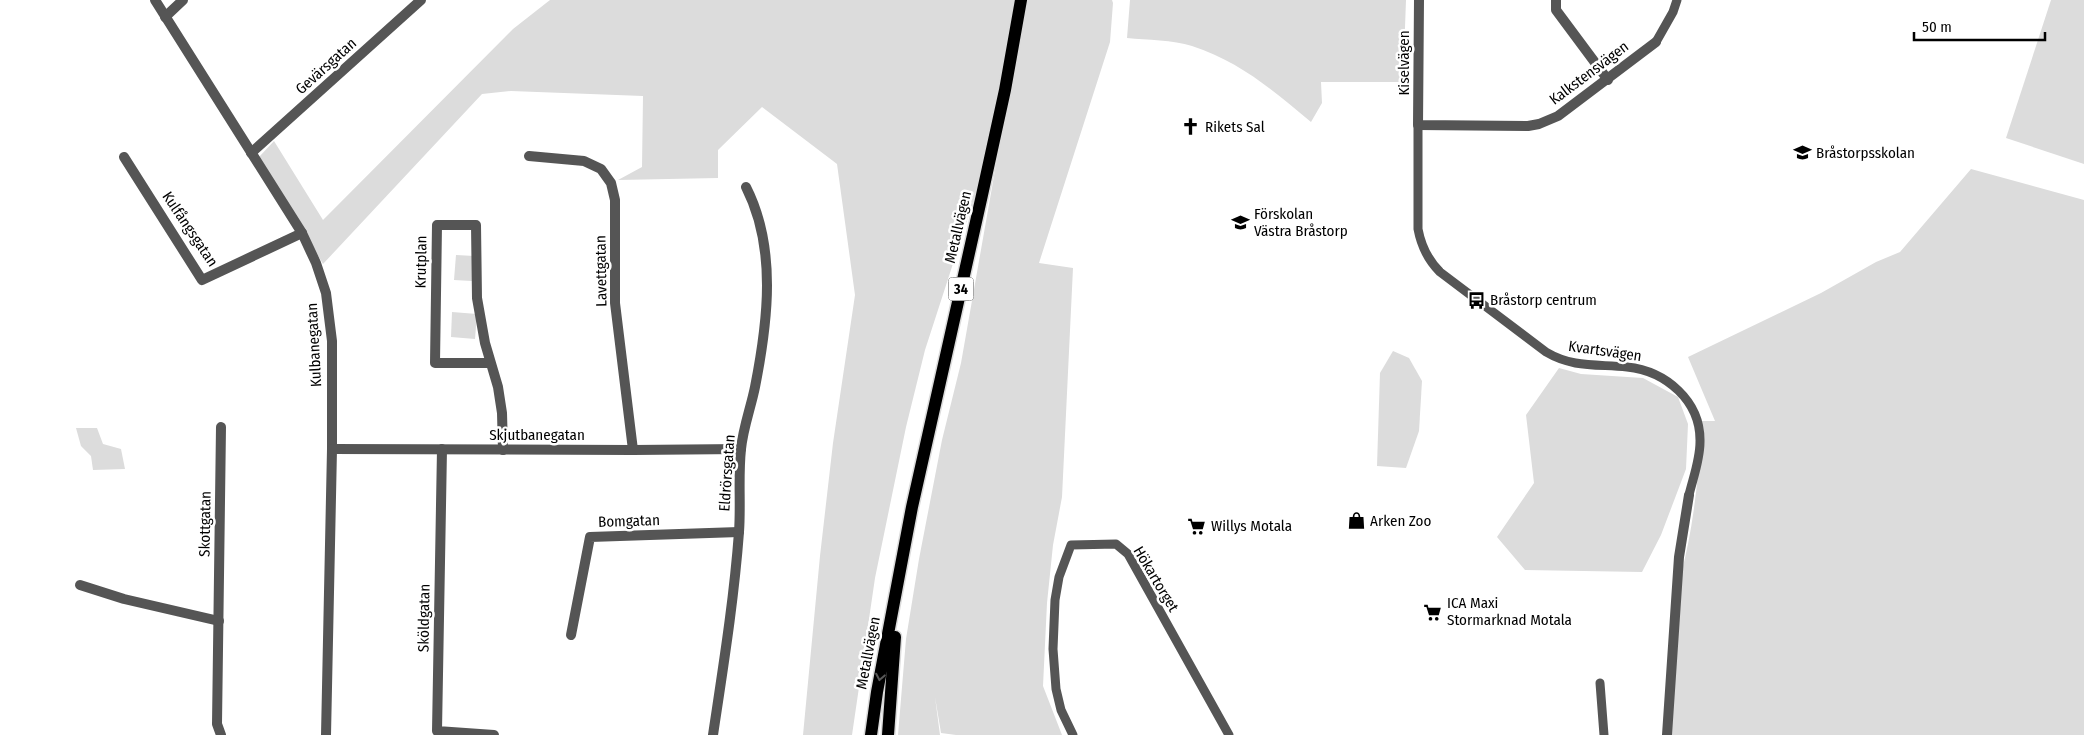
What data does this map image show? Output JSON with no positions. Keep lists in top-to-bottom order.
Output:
{
  "streets": {
    "main road": ["Metallvägen", "34"],
    "street": [
      "Kiselvägen",
      "Gevärsgatan",
      "Kalkstensvägen",
      "Kulfångsgatan",
      "Krutplan",
      "Lavettgatan",
      "Kulbanegatan",
      "Kvartsvägen",
      "Skjutbanegatan",
      "Eldrörsgatan",
      "Bomgatan",
      "Skottgatan",
      "Sköldgatan"
    ],
    "lane": ["Hökartorget"]
  },
  "crossings": [
    ["Kiselvägen", "Kalkstensvägen"],
    ["Kiselvägen", "Kvartsvägen"],
    ["Gevärsgatan", "Kulbanegatan"],
    ["Kalkstensvägen", "Kvartsvägen"],
    ["Kulfångsgatan", "Kulbanegatan"],
    ["Krutplan", "Skjutbanegatan"],
    ["Lavettgatan", "Skjutbanegatan"],
    ["Kulbanegatan", "Skjutbanegatan"],
    ["Skjutbanegatan", "Eldrörsgatan"],
    ["Skjutbanegatan", "Sköldgatan"],
    ["Eldrörsgatan", "Bomgatan"]
  ],
  "places": {
    "church": ["Rikets Sal"],
    "school or university": ["Bråstorpsskolan", "Förskolan Västra Bråstorp"],
    "bus stop": ["Bråstorp centrum"],
    "shop": ["Arken Zoo"],
    "supermarket": ["Willys Motala", "ICA Maxi Stormarknad Motala"]
  },
  "scale_bar": "50 m"
}
